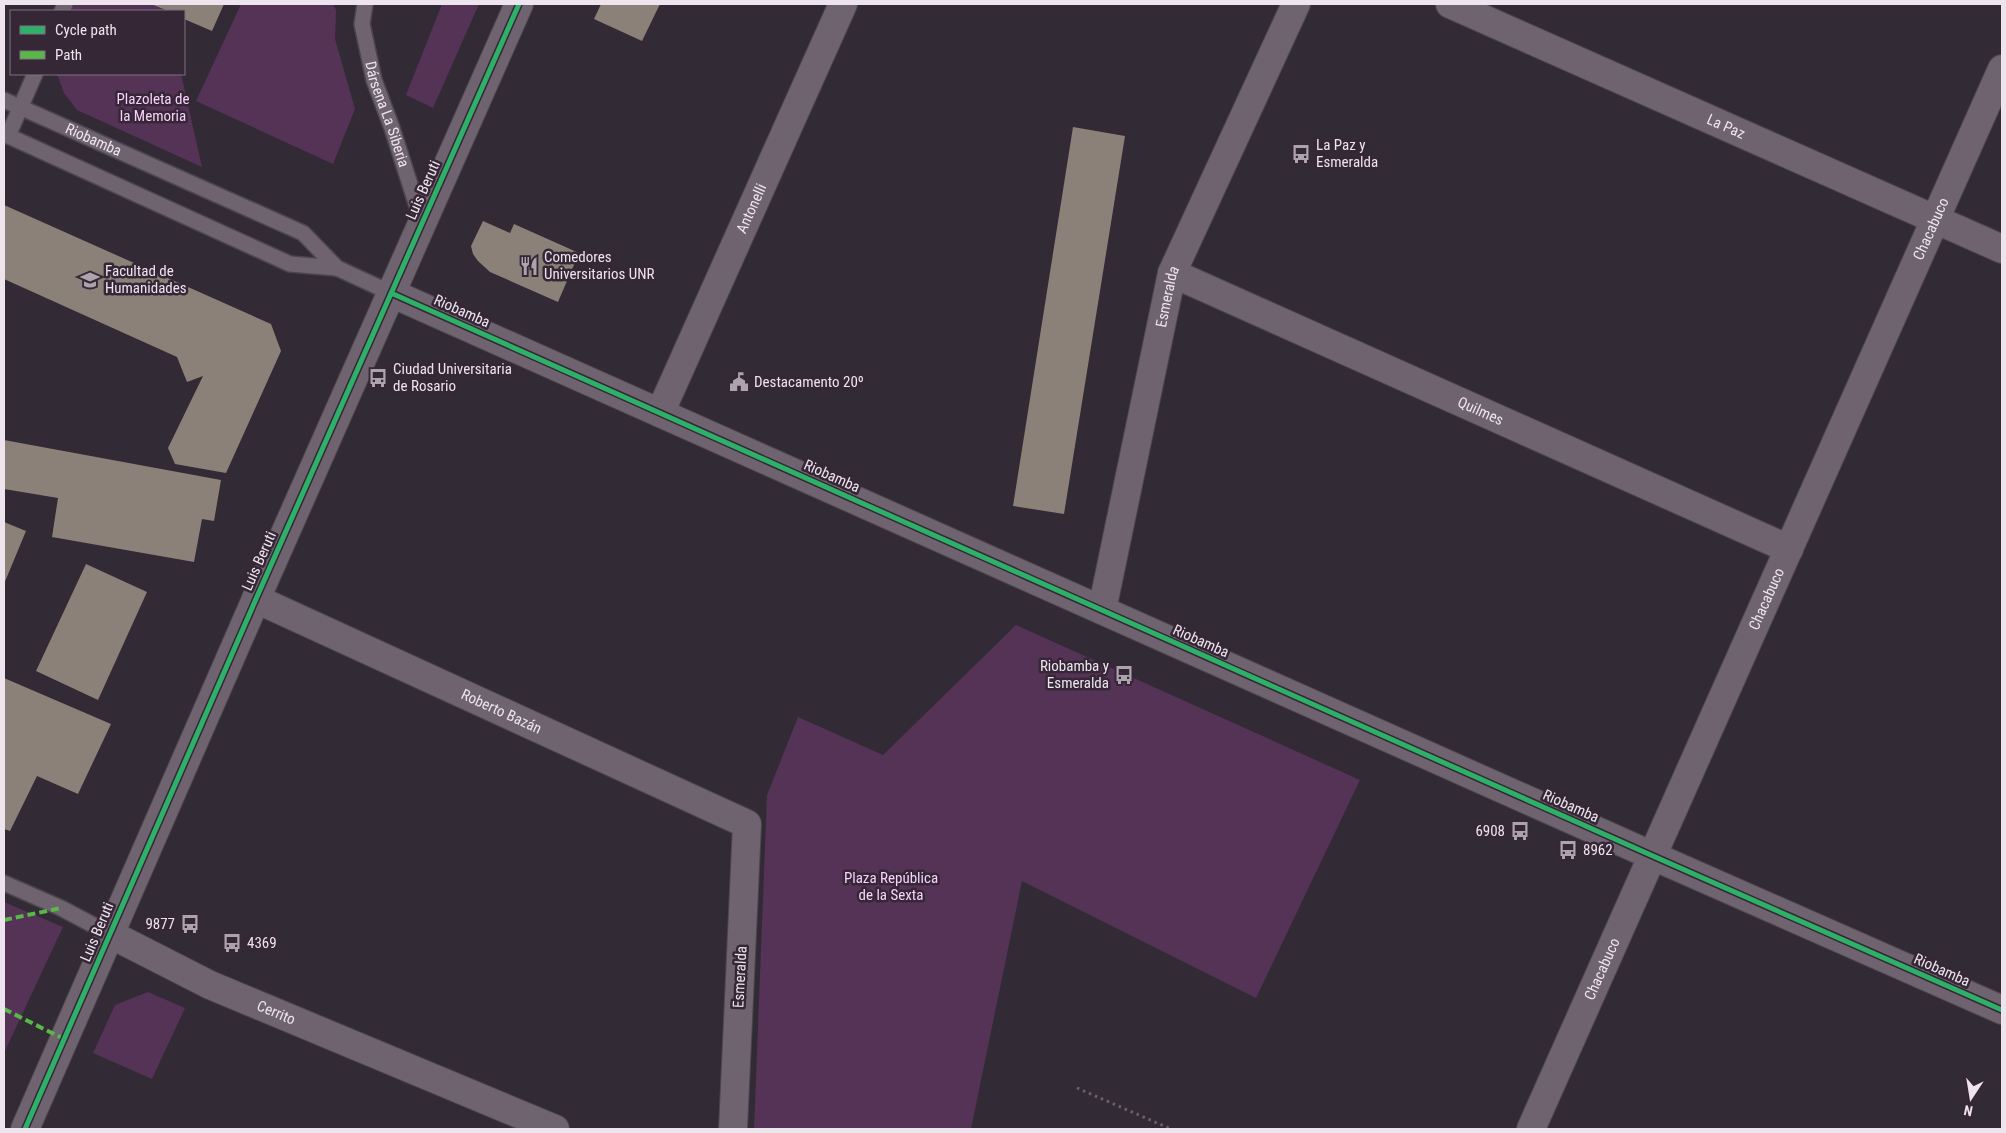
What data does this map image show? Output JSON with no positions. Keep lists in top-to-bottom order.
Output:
{
  "streets": {
    "street": [
      "La Paz",
      "Riobamba",
      "Luis Beruti",
      "Antonelli",
      "Chacabuco",
      "Esmeralda",
      "Quilmes",
      "Roberto Bazán",
      "Cerrito"
    ],
    "lane": ["Dársena La Siberia"]
  },
  "crossings": [
    ["Dársena La Siberia", "Luis Beruti"],
    ["La Paz", "Chacabuco"],
    ["Riobamba", "Luis Beruti"],
    ["Riobamba", "Antonelli"],
    ["Riobamba", "Chacabuco"],
    ["Riobamba", "Esmeralda"],
    ["Luis Beruti", "Roberto Bazán"],
    ["Luis Beruti", "Cerrito"],
    ["Chacabuco", "Quilmes"],
    ["Esmeralda", "Quilmes"],
    ["Esmeralda", "Roberto Bazán"]
  ],
  "parks": ["Plazoleta de la Memoria", "Plaza República de la Sexta"],
  "places": {
    "bus stop": [
      "La Paz y Esmeralda",
      "Ciudad Universitaria de Rosario",
      "Riobamba y Esmeralda",
      "6908",
      "8962",
      "9877",
      "4369"
    ],
    "restaurant": ["Comedores Universitarios UNR"],
    "school or university": ["Facultad de Humanidades"],
    "public building": ["Destacamento 20º"]
  },
  "legend": ["Cycle path", "Path"],
  "north": "bottom"
}
